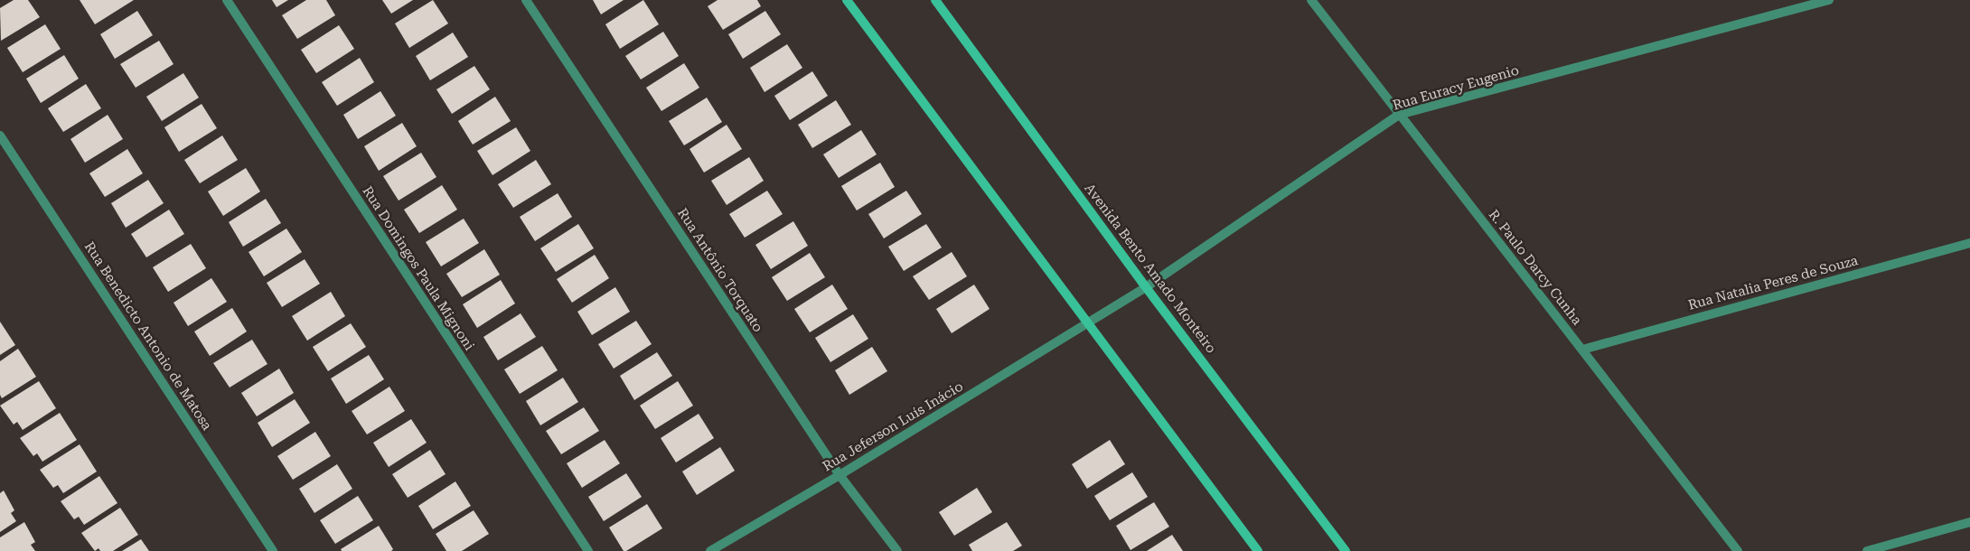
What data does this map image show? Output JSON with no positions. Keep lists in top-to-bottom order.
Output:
{
  "streets": {
    "street": [
      "Rua Euracy Eugenio",
      "R. Paulo Darcy Cunha",
      "Rua Domingos Paula Mignoni",
      "Avenida Bento Amado Monteiro",
      "Rua Antônio Torquato",
      "Rua Natalia Peres de Souza",
      "Rua Benedicto Antonio de Matosa",
      "Rua Jeferson Luís Inácio"
    ]
  },
  "crossings": [
    ["Rua Euracy Eugenio", "R. Paulo Darcy Cunha"],
    ["Rua Euracy Eugenio", "Avenida Bento Amado Monteiro"],
    ["Rua Euracy Eugenio", "Rua Jeferson Luís Inácio"],
    ["R. Paulo Darcy Cunha", "Rua Natalia Peres de Souza"],
    ["Rua Antônio Torquato", "Rua Jeferson Luís Inácio"]
  ]
}
